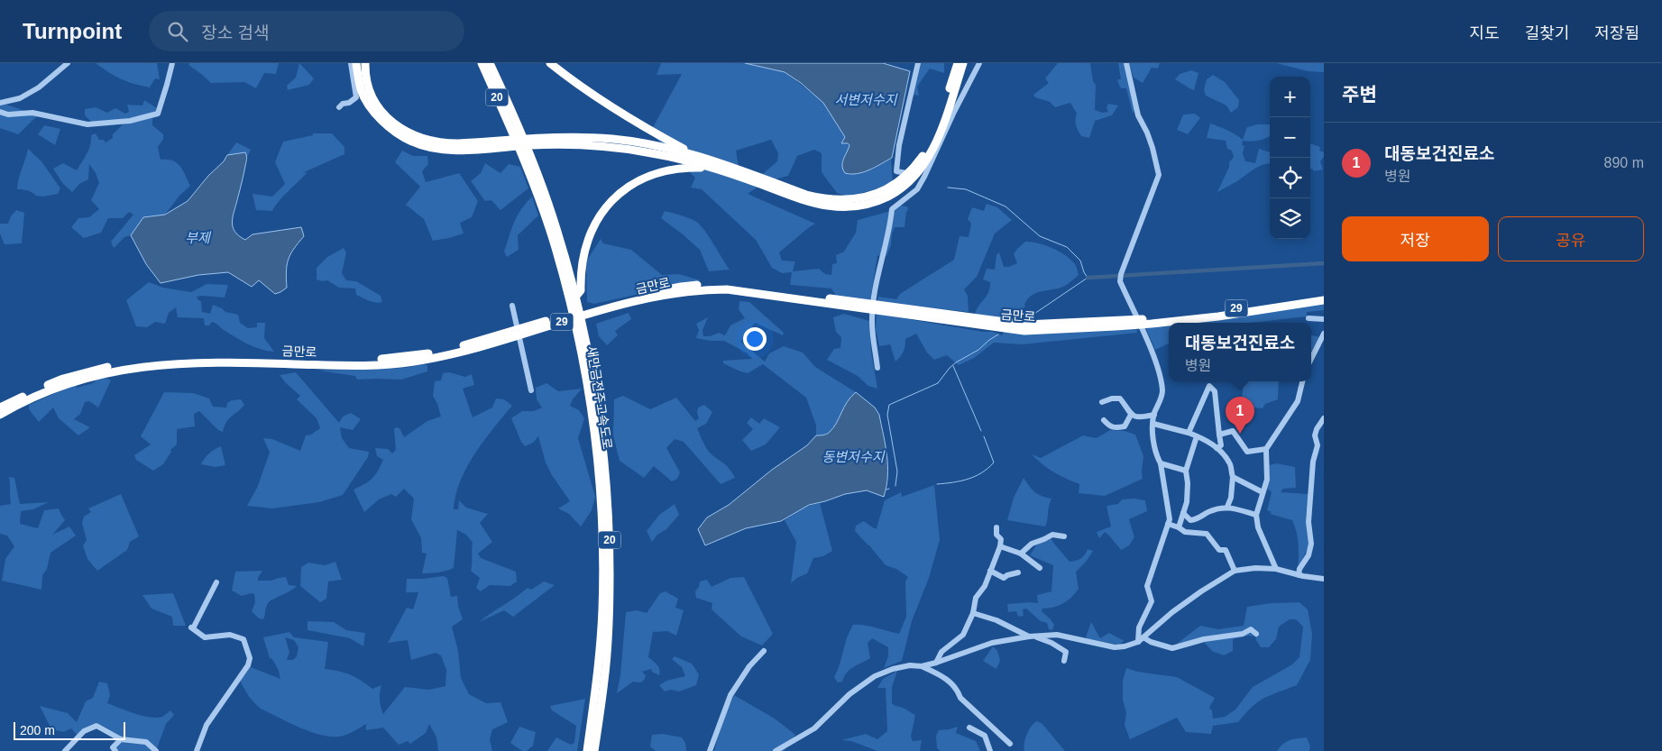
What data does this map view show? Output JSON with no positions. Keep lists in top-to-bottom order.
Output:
{
  "streets": {
    "highway": [
      "20",
      "금만로",
      "29",
      "새만금전주고속도로"
    ]
  },
  "water": ["서변저수지", "부제", "동변저수지"],
  "scale_bar": "200 m",
  "page": {
    "header": "Turnpoint",
    "search": "장소 검색",
    "nav": ["지도", "길찾기", "저장됨"],
    "heading": "주변",
    "map_buttons": ["+", "−"],
    "list": [
      {
        "mark": "1",
        "name": "대동보건진료소",
        "note": "병원",
        "value": "890 m"
      }
    ],
    "buttons": ["저장", "공유"],
    "popup": ["대동보건진료소", "병원"],
    "pins": "1",
    "scale": "200 m"
  }
}
